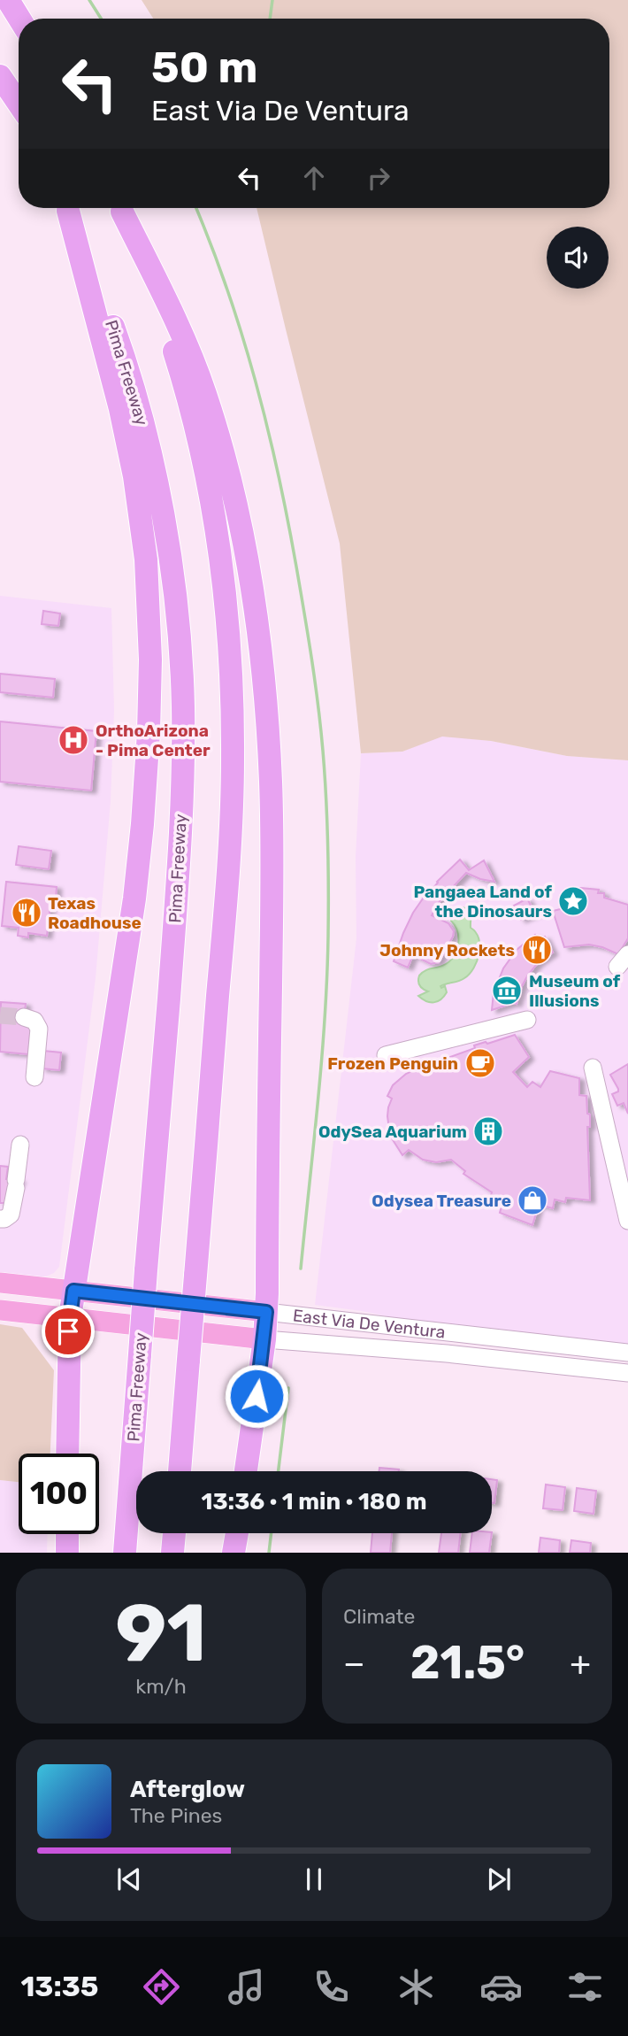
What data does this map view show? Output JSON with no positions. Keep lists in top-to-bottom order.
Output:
{
  "streets": {
    "highway": ["Pima Freeway"],
    "main road": ["East Via De Ventura"]
  },
  "places": {
    "hospital": ["OrthoArizona - Pima Center"],
    "place": ["Pangaea Land of the Dinosaurs"],
    "restaurant": ["Texas Roadhouse", "Johnny Rockets"],
    "museum": ["Museum of Illusions"],
    "cafe": ["Frozen Penguin"],
    "building": ["OdySea Aquarium"],
    "shop": ["Odysea Treasure"]
  },
  "page": {
    "turn": ["50 m", "East Via De Ventura"],
    "limit": "100",
    "trip": "13:36 · 1 min · 180 m",
    "tile": [
      ["91", "km/h"],
      "Climate"
    ],
    "heat": ["−", "21.5°", "+"],
    "song": ["Afterglow", "The Pines"],
    "tabs": "13:35"
  }
}
